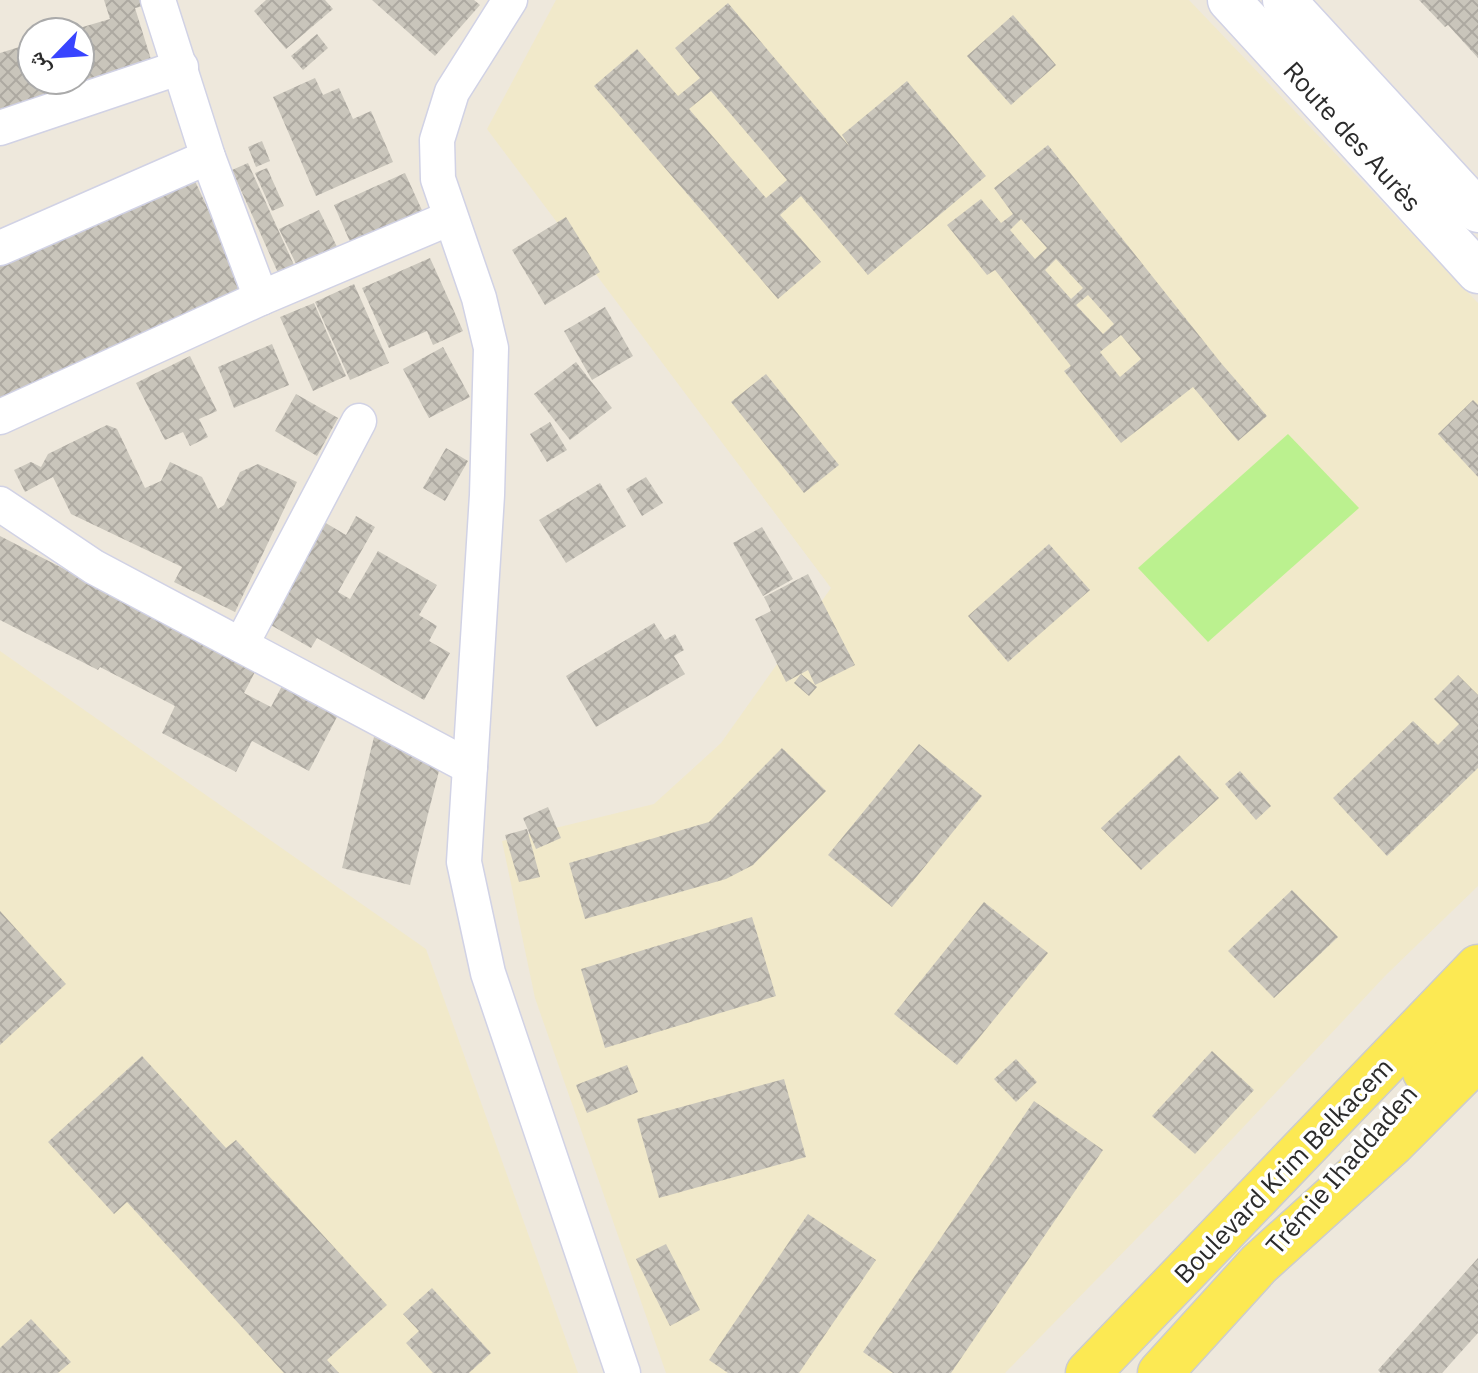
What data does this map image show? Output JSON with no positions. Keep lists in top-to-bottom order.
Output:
{
  "streets": {
    "main road": ["Trémie Ihaddaden", "Boulevard Krim Belkacem"],
    "street": ["Route des Aurès"]
  },
  "crossings": [
    ["Trémie Ihaddaden", "Boulevard Krim Belkacem"]
  ],
  "north": "bottom left"
}
